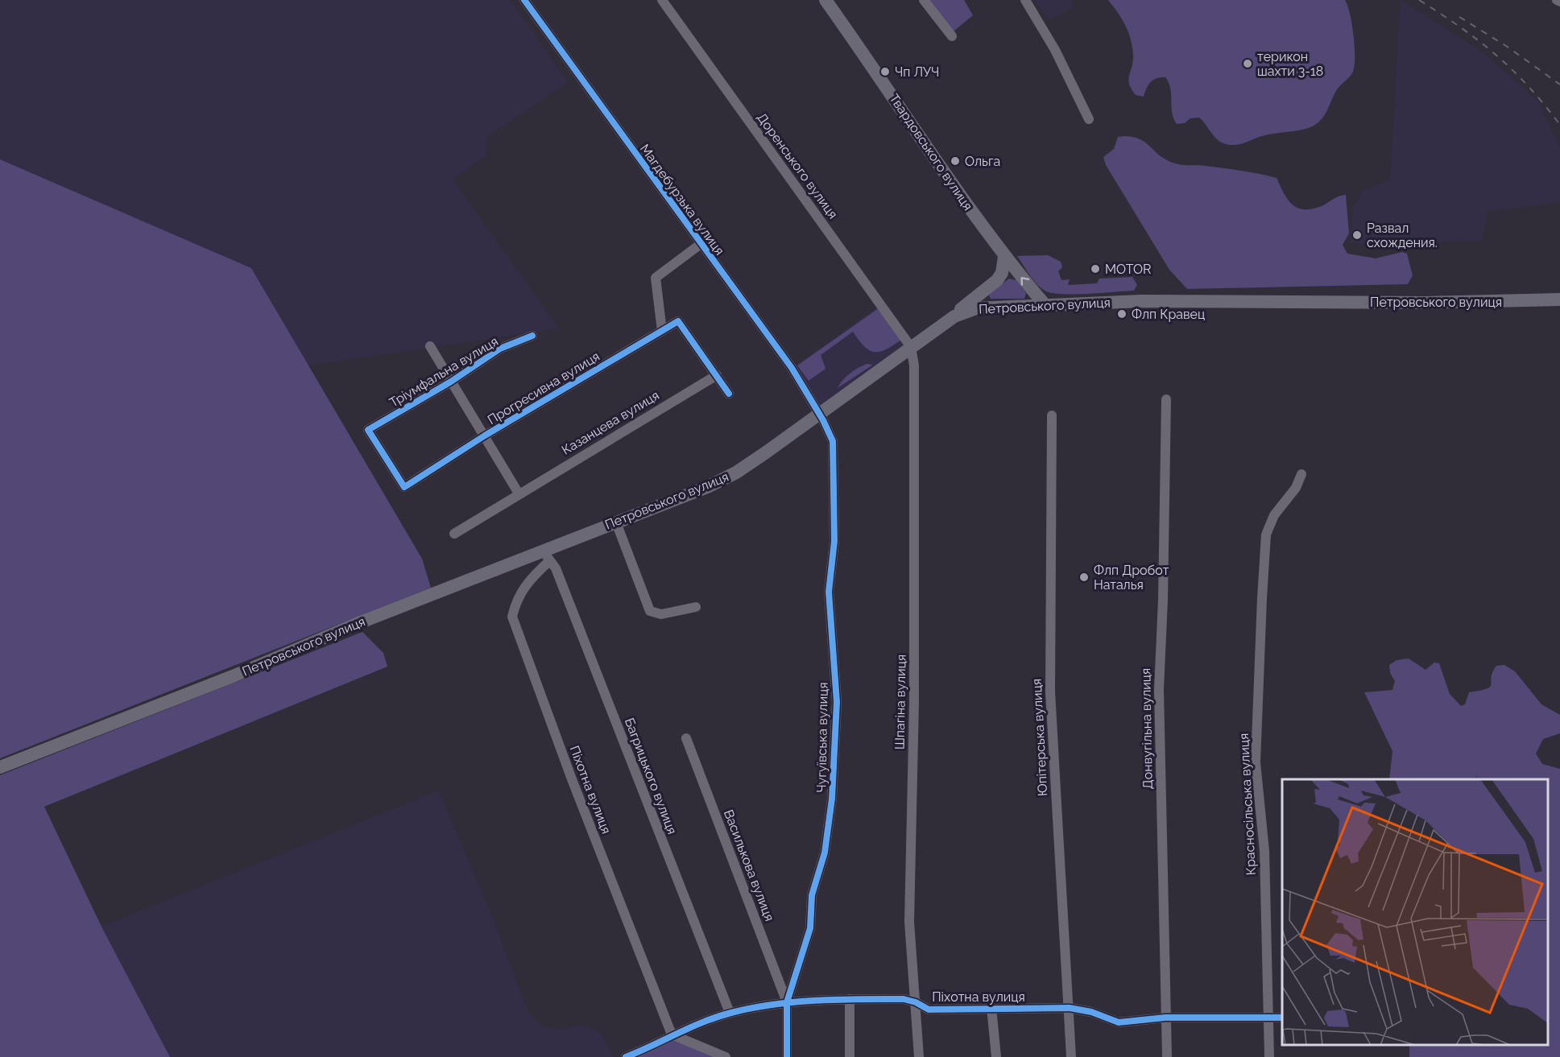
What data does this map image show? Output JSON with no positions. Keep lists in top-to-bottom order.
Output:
{
  "streets": {
    "main road": ["Твардовського вулиця", "Петровського вулиця"],
    "street": [
      "Доренського вулиця",
      "Магдебурзька вулиця",
      "Тріумфальна вулиця",
      "Прогресивна вулиця",
      "Казанцева вулиця",
      "Шпагіна вулиця",
      "Донвугільна вулиця",
      "Чугуївська вулиця",
      "Юпітерська вулиця",
      "Багрицького вулиця",
      "Піхотна вулиця",
      "Красносільська вулиця",
      "Василькова вулиця"
    ]
  },
  "crossings": [
    ["Твардовського вулиця", "Петровського вулиця"],
    ["Доренського вулиця", "Петровського вулиця"],
    ["Доренського вулиця", "Шпагіна вулиця"],
    ["Магдебурзька вулиця", "Петровського вулиця"],
    ["Магдебурзька вулиця", "Чугуївська вулиця"],
    ["Петровського вулиця", "Шпагіна вулиця"],
    ["Петровського вулиця", "Чугуївська вулиця"],
    ["Петровського вулиця", "Багрицького вулиця"],
    ["Петровського вулиця", "Піхотна вулиця"],
    ["Тріумфальна вулиця", "Прогресивна вулиця"],
    ["Прогресивна вулиця", "Казанцева вулиця"],
    ["Шпагіна вулиця", "Піхотна вулиця"],
    ["Донвугільна вулиця", "Піхотна вулиця"],
    ["Чугуївська вулиця", "Піхотна вулиця"],
    ["Чугуївська вулиця", "Василькова вулиця"],
    ["Юпітерська вулиця", "Піхотна вулиця"],
    ["Багрицького вулиця", "Піхотна вулиця"],
    ["Піхотна вулиця", "Красносільська вулиця"],
    ["Піхотна вулиця", "Василькова вулиця"]
  ],
  "places": [
    "терикон шахти 3-18",
    "Чп ЛУЧ",
    "Ольга",
    "Развал схождения.",
    "MOTOR",
    "Флп Кравец",
    "Флп Дробот Наталья"
  ]
}
